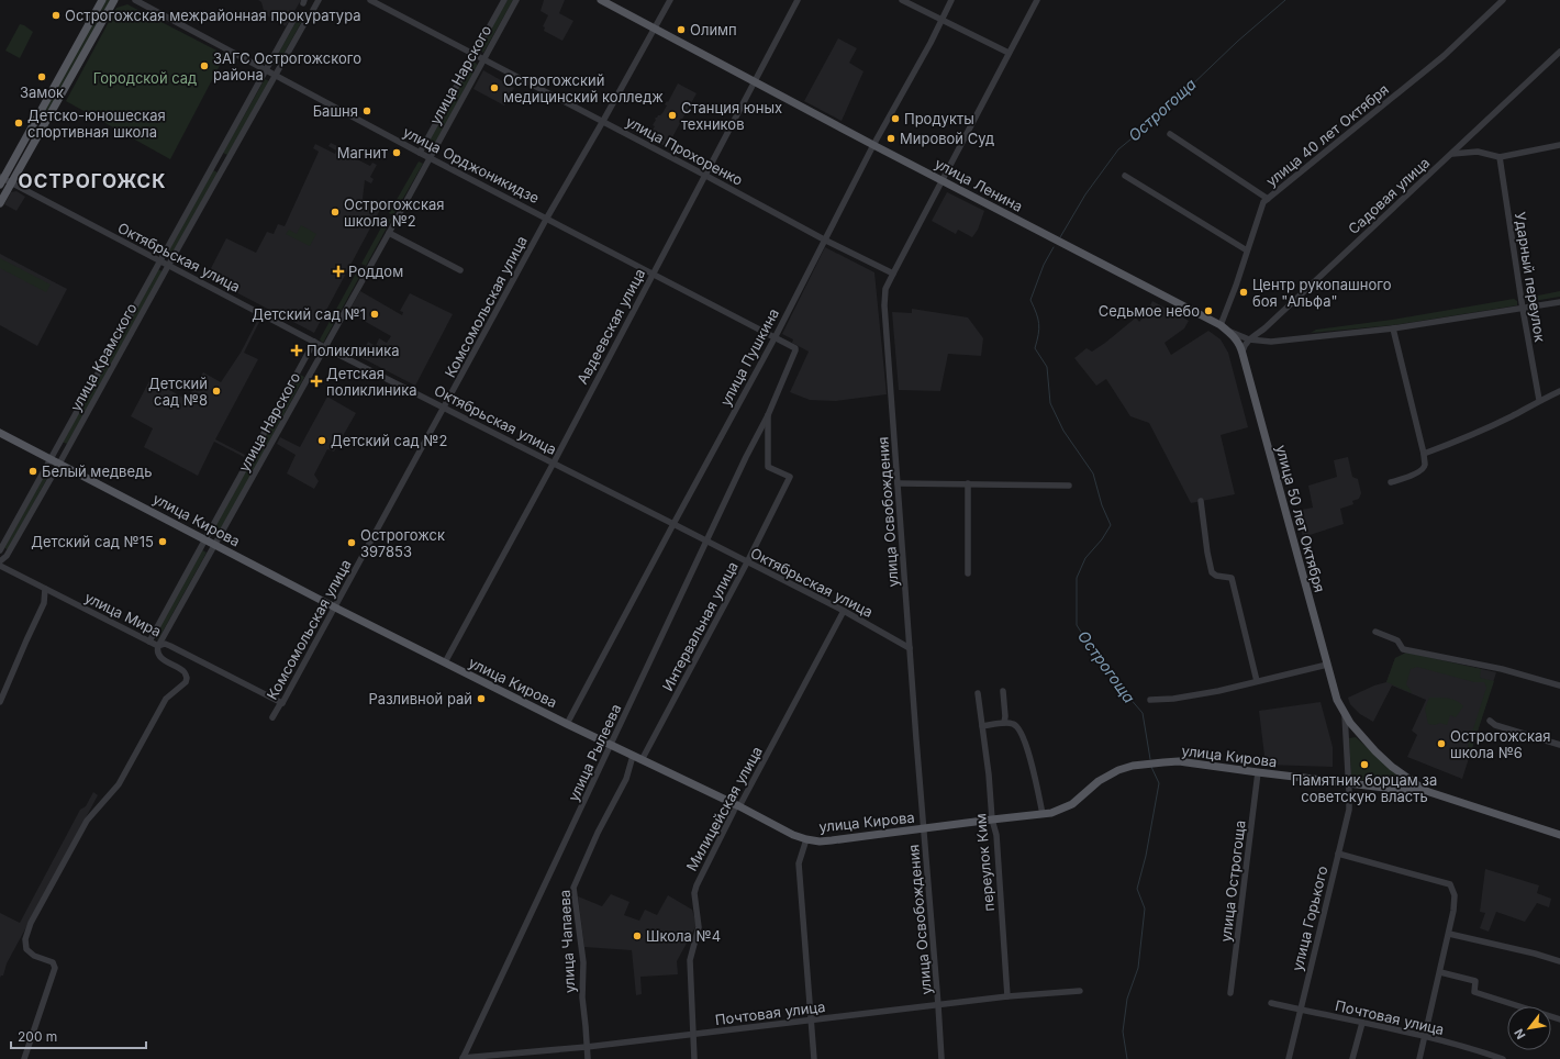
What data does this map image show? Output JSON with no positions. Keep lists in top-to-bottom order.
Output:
{
  "streets": {
    "main road": ["улица Ленина", "улица 50 лет Октября", "улица Кирова"],
    "street": [
      "улица Нарского",
      "улица 40 лет Октября",
      "улица Прохоренко",
      "улица Орджоникидзе",
      "Садовая улица",
      "Октябрьская улица",
      "Ударный переулок",
      "Комсомольская улица",
      "Авдеевская улица",
      "улица Крамского",
      "улица Пушкина",
      "улица Освобождения",
      "улица Мира",
      "Интервальная улица",
      "улица Рылеева",
      "Милицейская улица",
      "переулок Ким",
      "улица Острогоща",
      "улица Горького",
      "улица Чапаева",
      "Почтовая улица"
    ]
  },
  "crossings": [
    ["улица Нарского", "улица Прохоренко"],
    ["улица Нарского", "улица Орджоникидзе"],
    ["улица Нарского", "Октябрьская улица"],
    ["улица Нарского", "улица Кирова"],
    ["улица Нарского", "улица Мира"],
    ["улица 40 лет Октября", "улица Ленина"],
    ["улица Прохоренко", "Комсомольская улица"],
    ["улица Прохоренко", "Авдеевская улица"],
    ["улица Прохоренко", "улица Пушкина"],
    ["улица Прохоренко", "улица Освобождения"],
    ["улица Орджоникидзе", "Комсомольская улица"],
    ["улица Орджоникидзе", "Авдеевская улица"],
    ["улица Орджоникидзе", "улица Крамского"],
    ["улица Орджоникидзе", "улица Пушкина"],
    ["улица Орджоникидзе", "Интервальная улица"],
    ["улица Ленина", "Комсомольская улица"],
    ["улица Ленина", "Авдеевская улица"],
    ["улица Ленина", "улица Пушкина"],
    ["улица Ленина", "улица Освобождения"],
    ["улица Ленина", "улица 50 лет Октября"],
    ["Октябрьская улица", "Комсомольская улица"],
    ["Октябрьская улица", "Авдеевская улица"],
    ["Октябрьская улица", "улица Крамского"],
    ["Октябрьская улица", "улица Пушкина"],
    ["Октябрьская улица", "улица Освобождения"],
    ["Октябрьская улица", "Интервальная улица"],
    ["Октябрьская улица", "улица Рылеева"],
    ["Октябрьская улица", "Милицейская улица"],
    ["Комсомольская улица", "улица Кирова"],
    ["Комсомольская улица", "улица Мира"],
    ["Авдеевская улица", "улица Кирова"],
    ["улица Крамского", "улица Кирова"],
    ["улица Пушкина", "улица Кирова"],
    ["улица Освобождения", "улица Кирова"],
    ["улица Освобождения", "Почтовая улица"],
    ["улица 50 лет Октября", "улица Кирова"],
    ["улица 50 лет Октября", "улица Горького"],
    ["улица Кирова", "Интервальная улица"],
    ["улица Кирова", "улица Рылеева"],
    ["улица Кирова", "Милицейская улица"],
    ["улица Кирова", "переулок Ким"],
    ["улица Кирова", "улица Острогоща"],
    ["улица Кирова", "улица Горького"],
    ["улица Кирова", "улица Чапаева"],
    ["Интервальная улица", "улица Рылеева"],
    ["улица Рылеева", "Почтовая улица"],
    ["Милицейская улица", "Почтовая улица"],
    ["переулок Ким", "Почтовая улица"],
    ["улица Горького", "Почтовая улица"],
    ["улица Чапаева", "Почтовая улица"]
  ],
  "districts": ["ОСТРОГОЖСК"],
  "water": ["Острогоща"],
  "parks": ["Городской сад"],
  "places": {
    "other": [
      "Острогожская межрайонная прокуратура",
      "Олимп",
      "ЗАГС Острогожского района",
      "Замок",
      "Острогожский медицинский колледж",
      "Башня",
      "Станция юных техников",
      "Продукты",
      "Детско-юношеская спортивная школа",
      "Мировой Суд",
      "Магнит",
      "Острогожская школа №2",
      "Центр рукопашного боя \"Альфа\"",
      "Седьмое небо",
      "Детский сад №1",
      "Детский сад №8",
      "Детский сад №2",
      "Белый медведь",
      "Детский сад №15",
      "Острогожск 397853",
      "Разливной рай",
      "Острогожская школа №6",
      "Памятник борцам за советскую власть",
      "Школа №4"
    ],
    "health": ["Роддом", "Поликлиника", "Детская поликлиника"]
  },
  "scale_bar": "200 m",
  "north": "bottom left"
}
